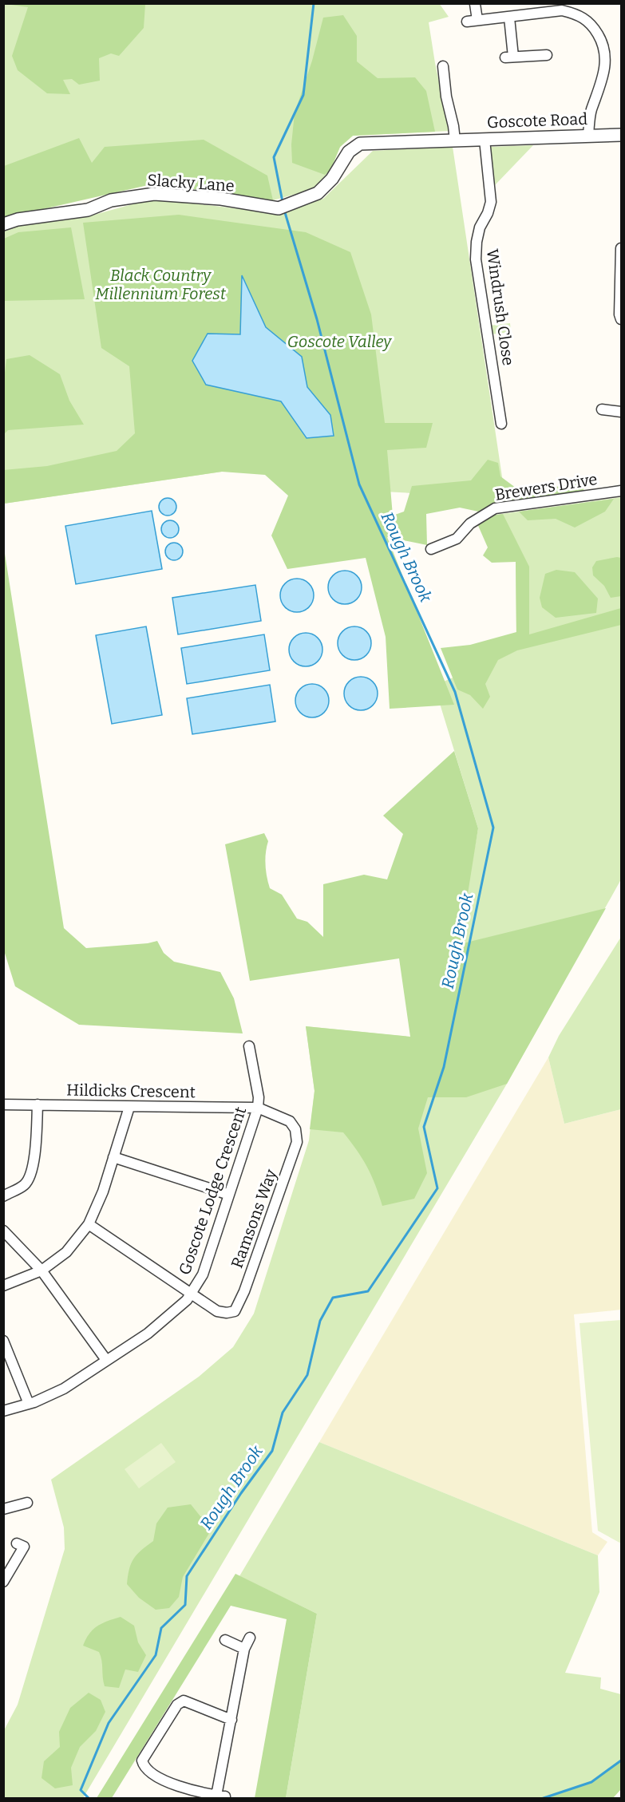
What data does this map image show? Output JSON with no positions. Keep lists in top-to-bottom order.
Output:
{
  "streets": {
    "street": [
      "Goscote Road",
      "Slacky Lane",
      "Windrush Close",
      "Brewers Drive",
      "Hildicks Crescent",
      "Goscote Lodge Crescent",
      "Ramsons Way"
    ]
  },
  "crossings": [
    ["Goscote Road", "Slacky Lane"],
    ["Goscote Road", "Windrush Close"],
    ["Hildicks Crescent", "Goscote Lodge Crescent"],
    ["Hildicks Crescent", "Ramsons Way"],
    ["Goscote Lodge Crescent", "Ramsons Way"]
  ],
  "water": ["Rough Brook"],
  "parks": ["Black Country Millennium Forest", "Goscote Valley"]
}
